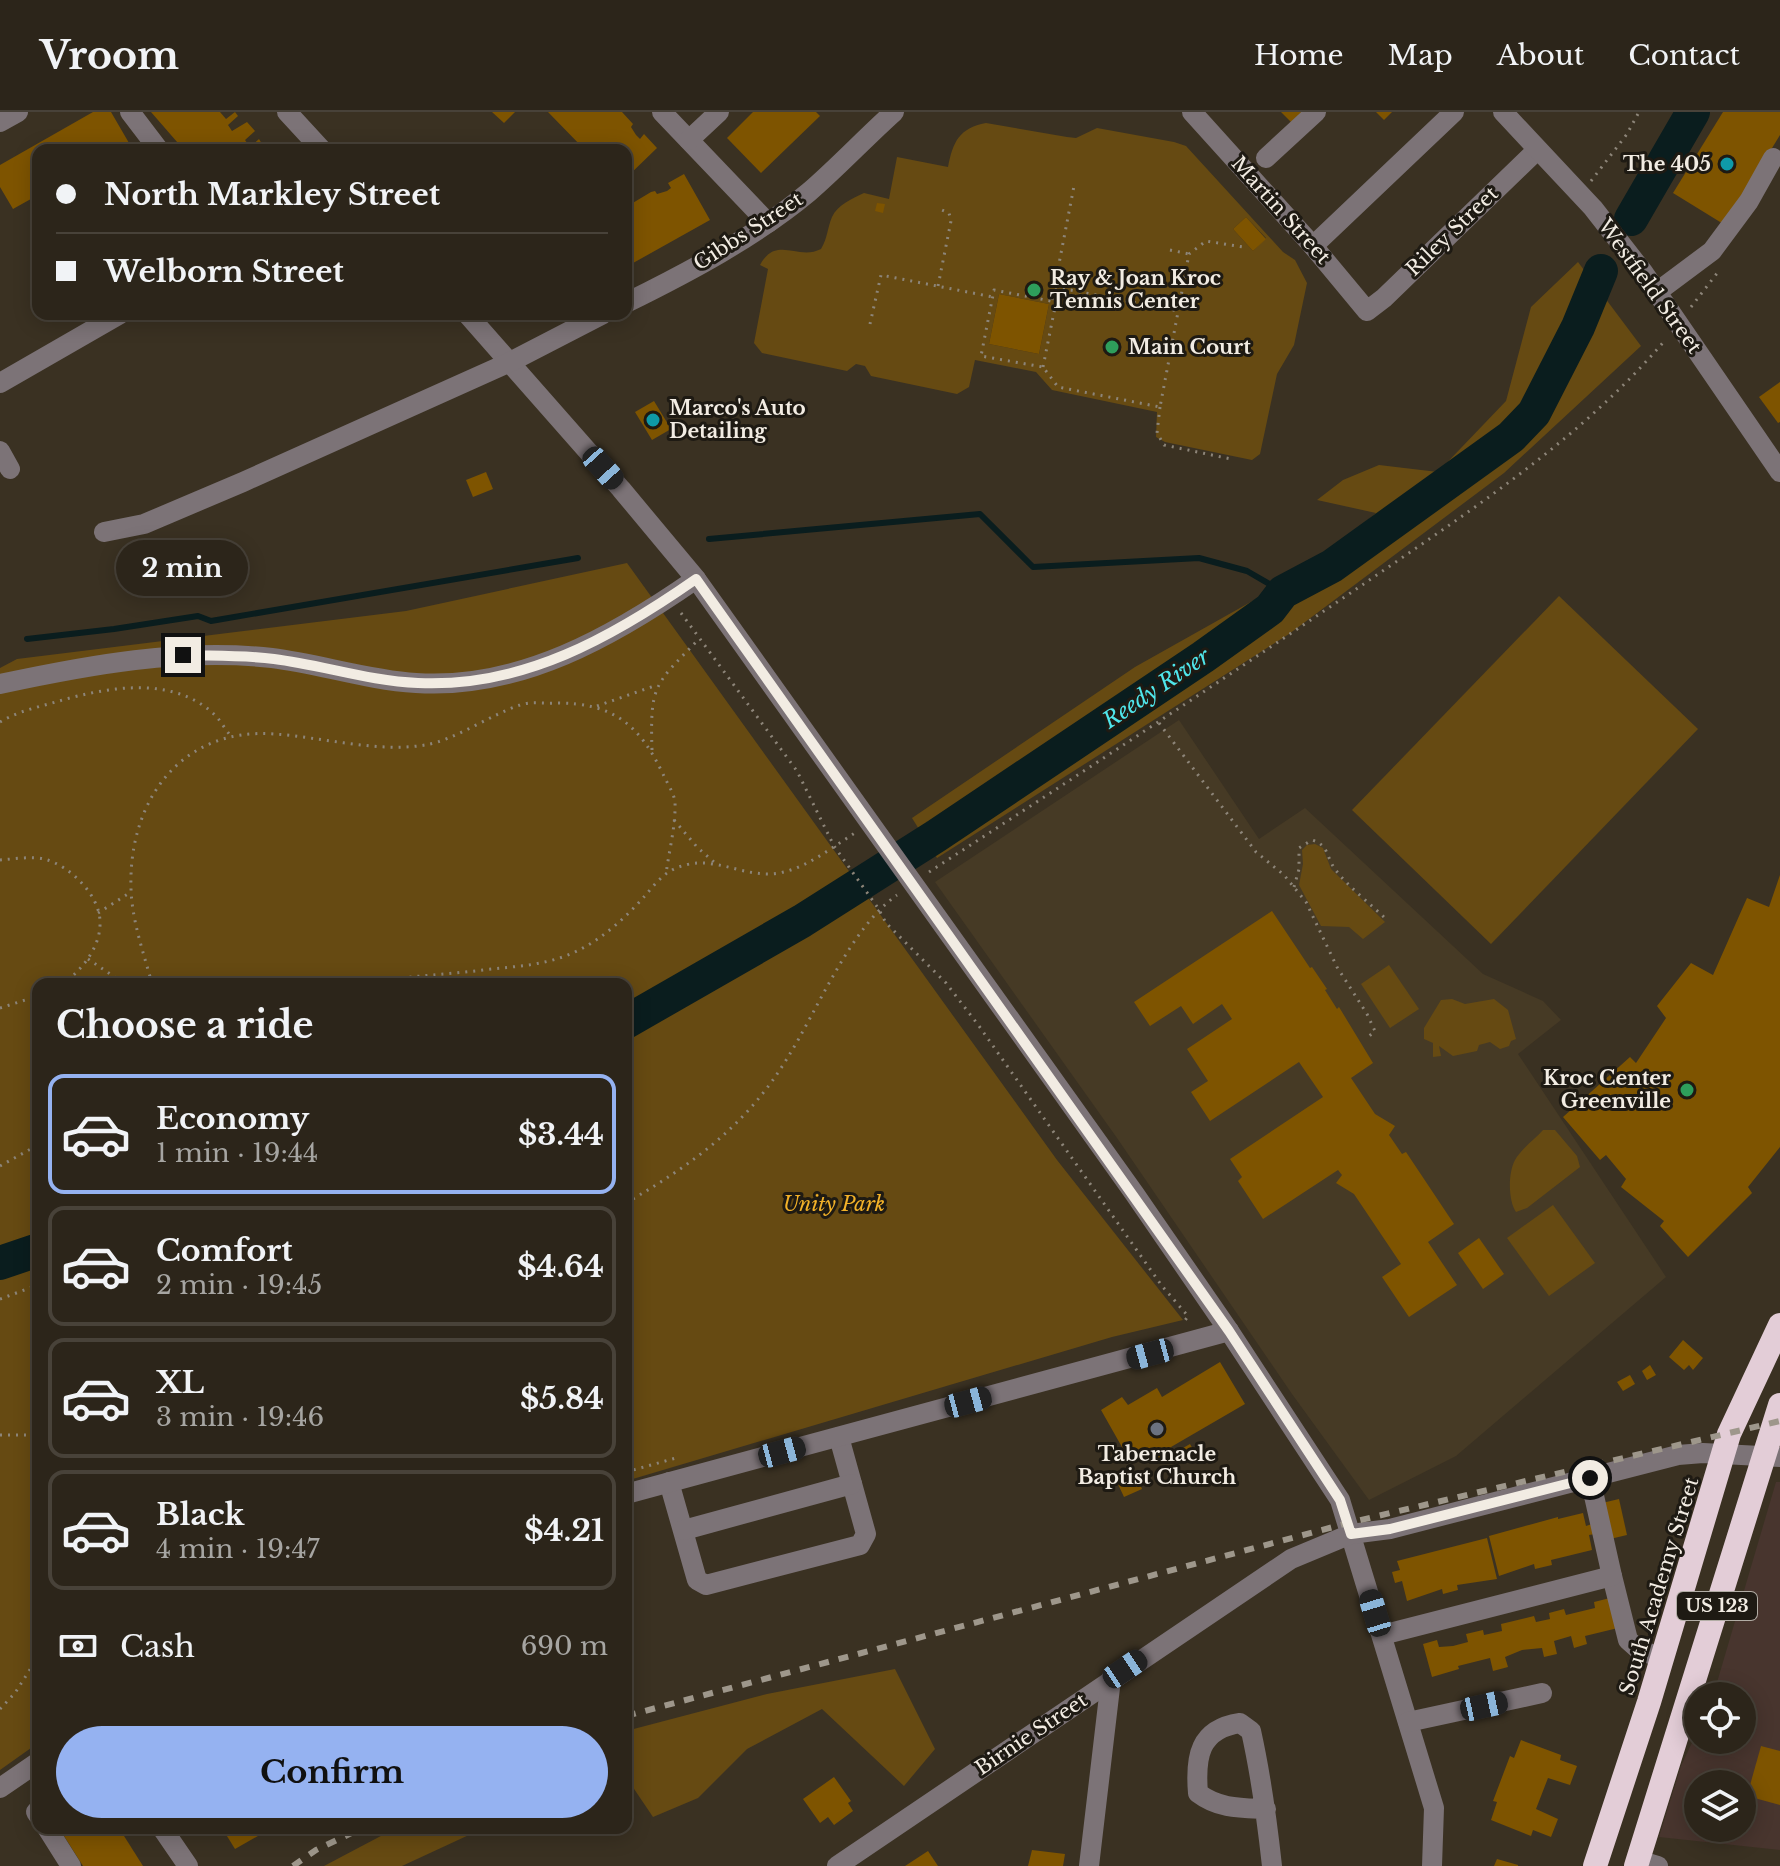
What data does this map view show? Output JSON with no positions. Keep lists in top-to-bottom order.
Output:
{
  "streets": {
    "highway": ["South Academy Street", "US 123"],
    "street": [
      "Martin Street",
      "Gibbs Street",
      "Riley Street",
      "Westfield Street",
      "Birnie Street"
    ]
  },
  "crossings": [
    ["Martin Street", "Riley Street"],
    ["Riley Street", "Westfield Street"],
    ["South Academy Street", "Birnie Street"],
    ["US 123", "Birnie Street"]
  ],
  "water": ["Reedy River"],
  "parks": ["Unity Park"],
  "places": [
    "The 405",
    "Ray & Joan Kroc Tennis Center",
    "Main Court",
    "Marco's Auto Detailing",
    "Kroc Center Greenville",
    "Tabernacle Baptist Church"
  ],
  "page": {
    "header": "Vroom",
    "nav": [
      "Home",
      "Map",
      "About",
      "Contact"
    ],
    "banner": ["North Markley Street", "Welborn Street"],
    "bubble": "2 min",
    "heading": "Choose a ride",
    "list": [
      {
        "name": "Economy",
        "note": "1 min · 19:44",
        "value": "$3.44"
      },
      {
        "name": "Comfort",
        "note": "2 min · 19:45",
        "value": "$4.64"
      },
      {
        "name": "XL",
        "note": "3 min · 19:46",
        "value": "$5.84"
      },
      {
        "name": "Black",
        "note": "4 min · 19:47",
        "value": "$4.21"
      }
    ],
    "pay": ["Cash", "690 m"],
    "buttons": "Confirm"
  }
}
